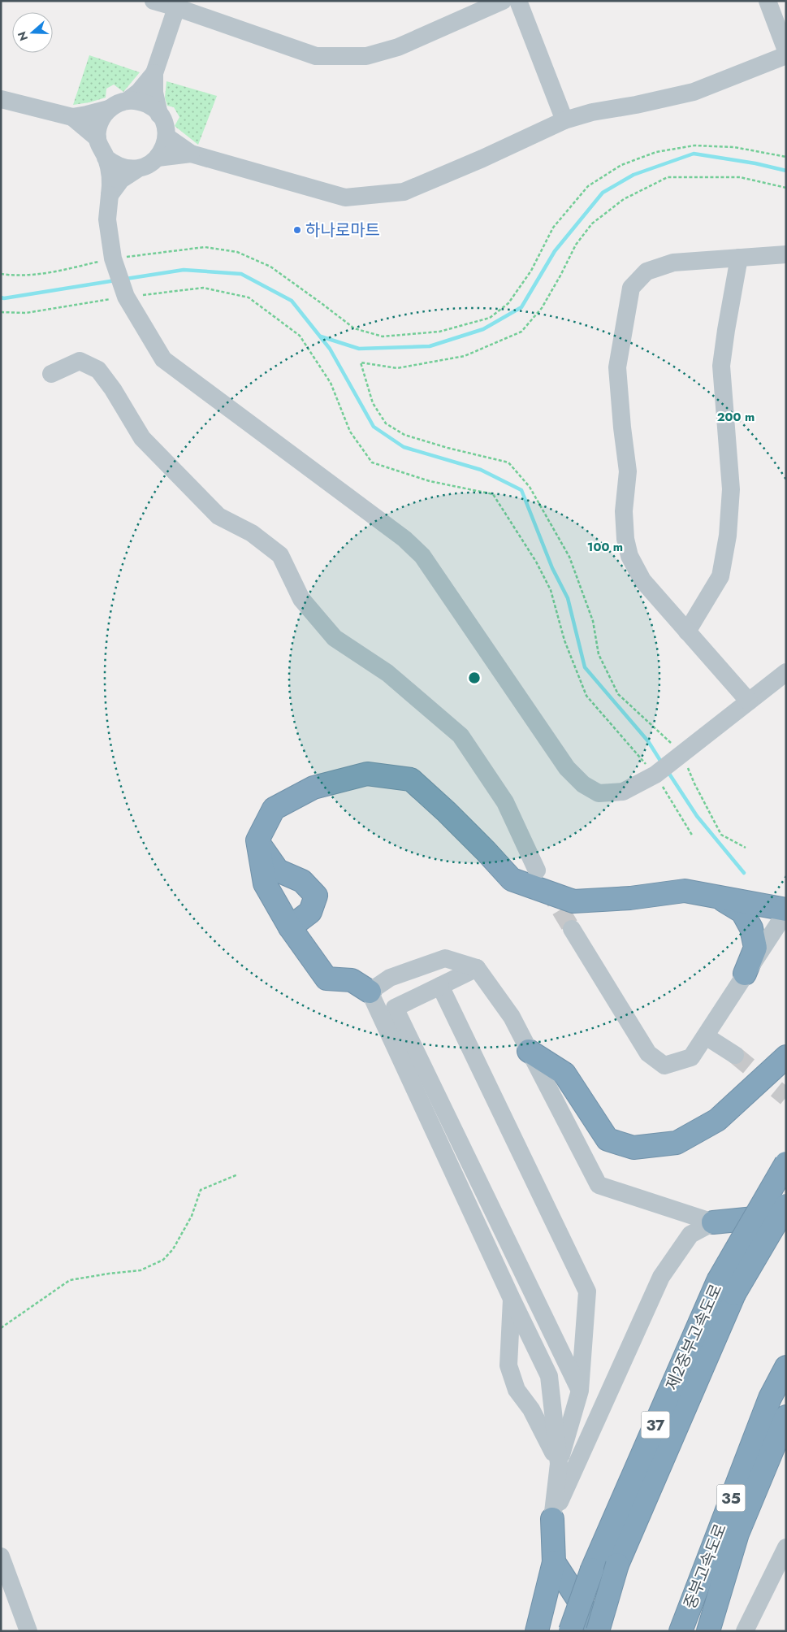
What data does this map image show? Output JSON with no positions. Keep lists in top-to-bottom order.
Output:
{
  "streets": {
    "highway": [
      "제2중부고속도로",
      "37",
      "35",
      "중부고속도로"
    ]
  },
  "places": ["하나로마트"],
  "north": "left",
  "rings": ["200 m", "100 m"]
}
